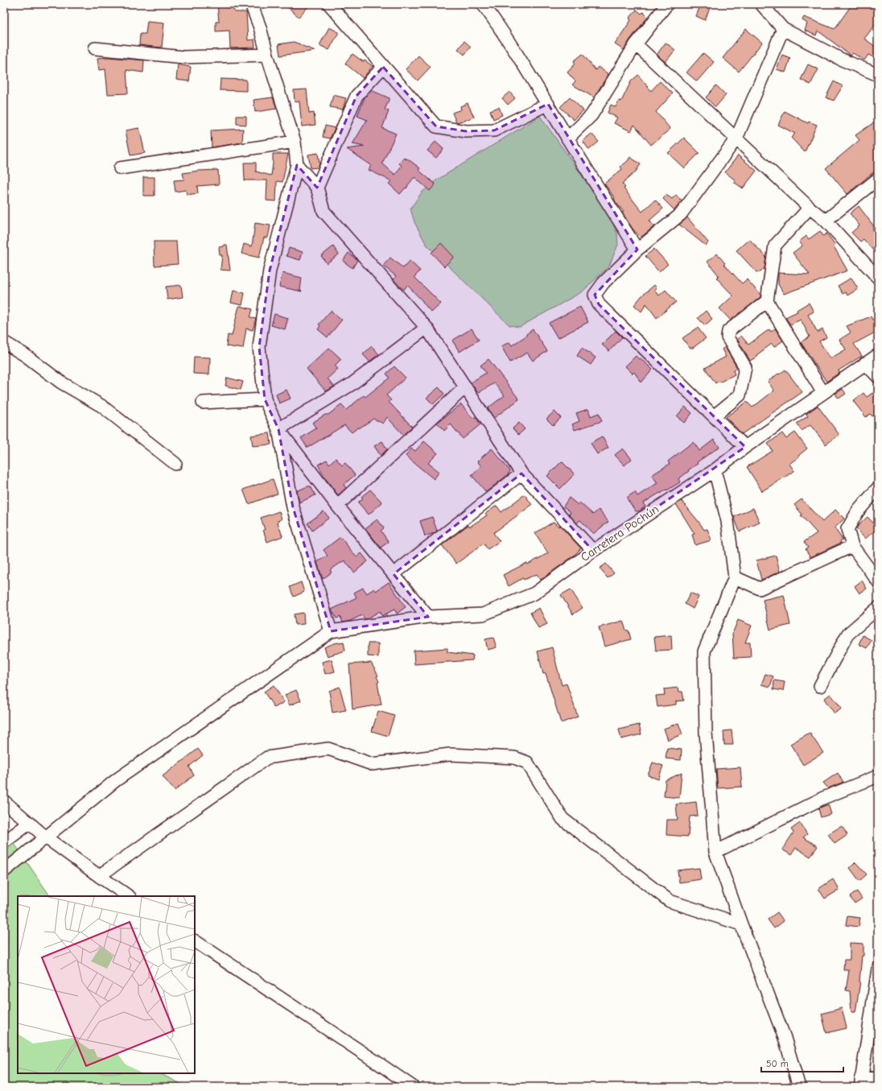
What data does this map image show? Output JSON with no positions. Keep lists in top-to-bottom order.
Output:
{
  "streets": {
    "street": ["Carretera Pochún"]
  },
  "scale_bar": "50 m"
}
